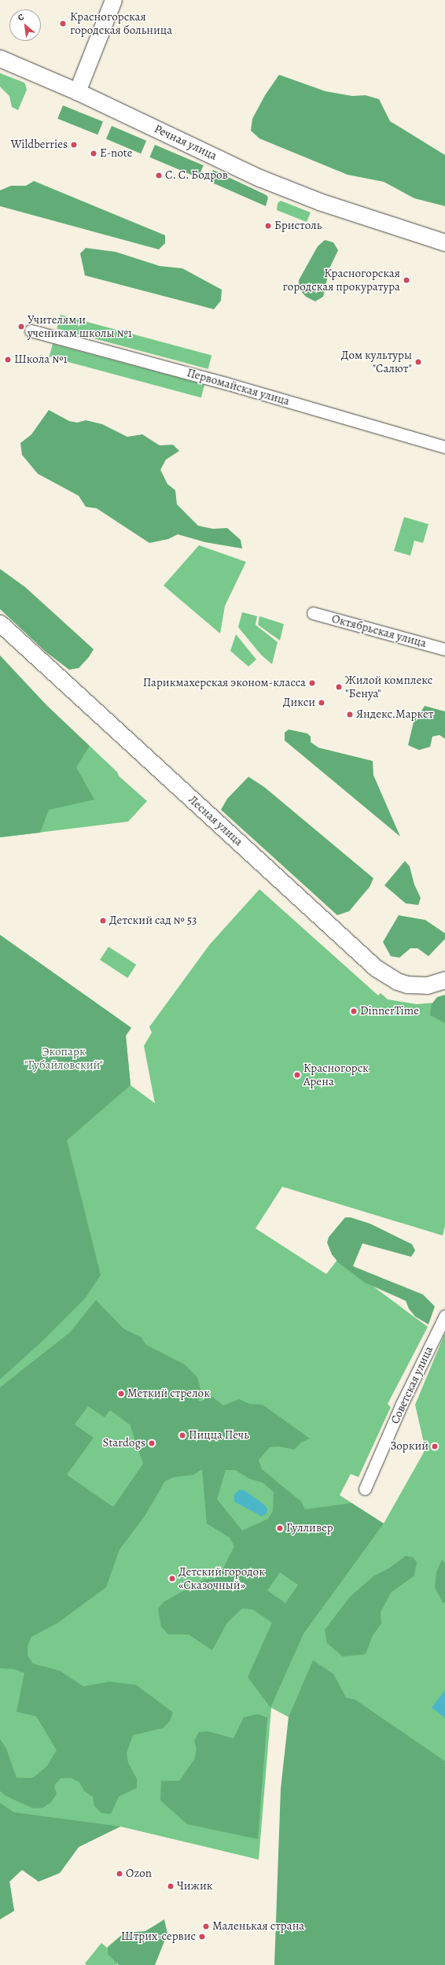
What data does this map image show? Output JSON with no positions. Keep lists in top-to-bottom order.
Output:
{
  "streets": {
    "main road": ["Речная улица", "Лесная улица"],
    "street": ["Первомайская улица", "Октябрьская улица", "Советская улица"]
  },
  "parks": ["Экопарк \"Губайловский\""],
  "places": [
    "Красногорская городская больница",
    "Wildberries",
    "E-note",
    "С. С. Бодров",
    "Бристоль",
    "Красногорская городская прокуратура",
    "Учителям и ученикам школы №1",
    "Школа №1",
    "Дом культуры \"Салют\"",
    "Парикмахерская эконом-класса",
    "Жилой комплекс \"Бенуа\"",
    "Дикси",
    "Яндекс.Маркет",
    "Детский сад № 53",
    "DinnerTime",
    "Красногорск Арена",
    "Меткий стрелок",
    "Пицца Печь",
    "Stardogs",
    "Зоркий",
    "Гулливер",
    "Детский городок «Сказочный»",
    "Ozon",
    "Чижик",
    "Маленькая страна",
    "Штрих-сервис"
  ],
  "north": "top left"
}
